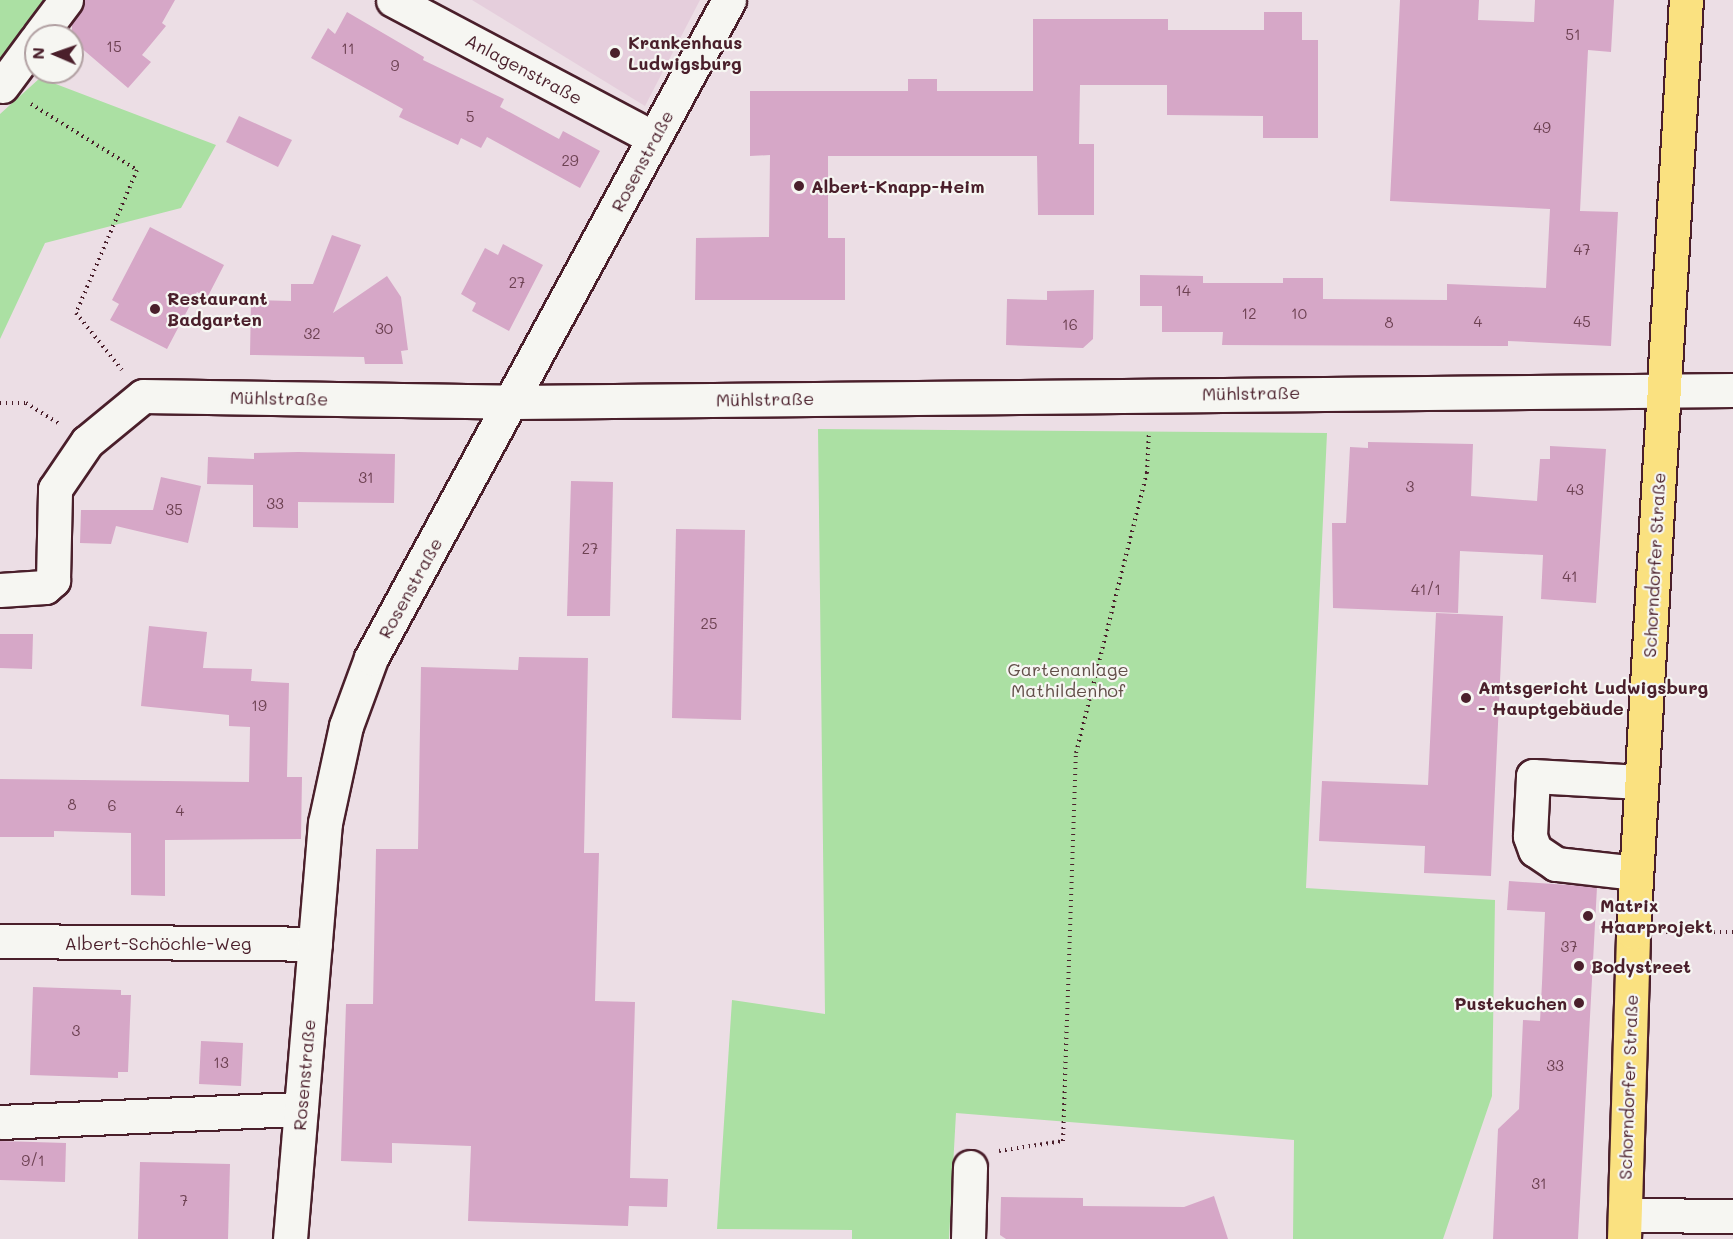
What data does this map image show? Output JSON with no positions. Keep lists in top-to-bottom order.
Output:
{
  "streets": {
    "main road": ["Schorndorfer Straße"],
    "street": [
      "Anlagenstraße",
      "Rosenstraße",
      "Mühlstraße",
      "Albert-Schöchle-Weg"
    ]
  },
  "crossings": [
    ["Anlagenstraße", "Rosenstraße"],
    ["Rosenstraße", "Mühlstraße"],
    ["Rosenstraße", "Albert-Schöchle-Weg"],
    ["Mühlstraße", "Schorndorfer Straße"]
  ],
  "parks": ["Gartenanlage Mathildenhof"],
  "places": [
    "Krankenhaus Ludwigsburg",
    "Albert-Knapp-Heim",
    "Restaurant Badgarten",
    "Amtsgericht Ludwigsburg - Hauptgebäude",
    "Matrix Haarprojekt",
    "Bodystreet",
    "Pustekuchen"
  ],
  "house_numbers": [
    "51",
    "15",
    "11",
    "9",
    "5",
    "49",
    "29",
    "47",
    "27",
    "14",
    "12",
    "10",
    "4",
    "45",
    "8",
    "16",
    "30",
    "32",
    "31",
    "3",
    "43",
    "33",
    "35",
    "27",
    "41",
    "41/1",
    "25",
    "19",
    "8",
    "6",
    "4",
    "37",
    "3",
    "13",
    "33",
    "9/1",
    "31",
    "7"
  ],
  "north": "left"
}
